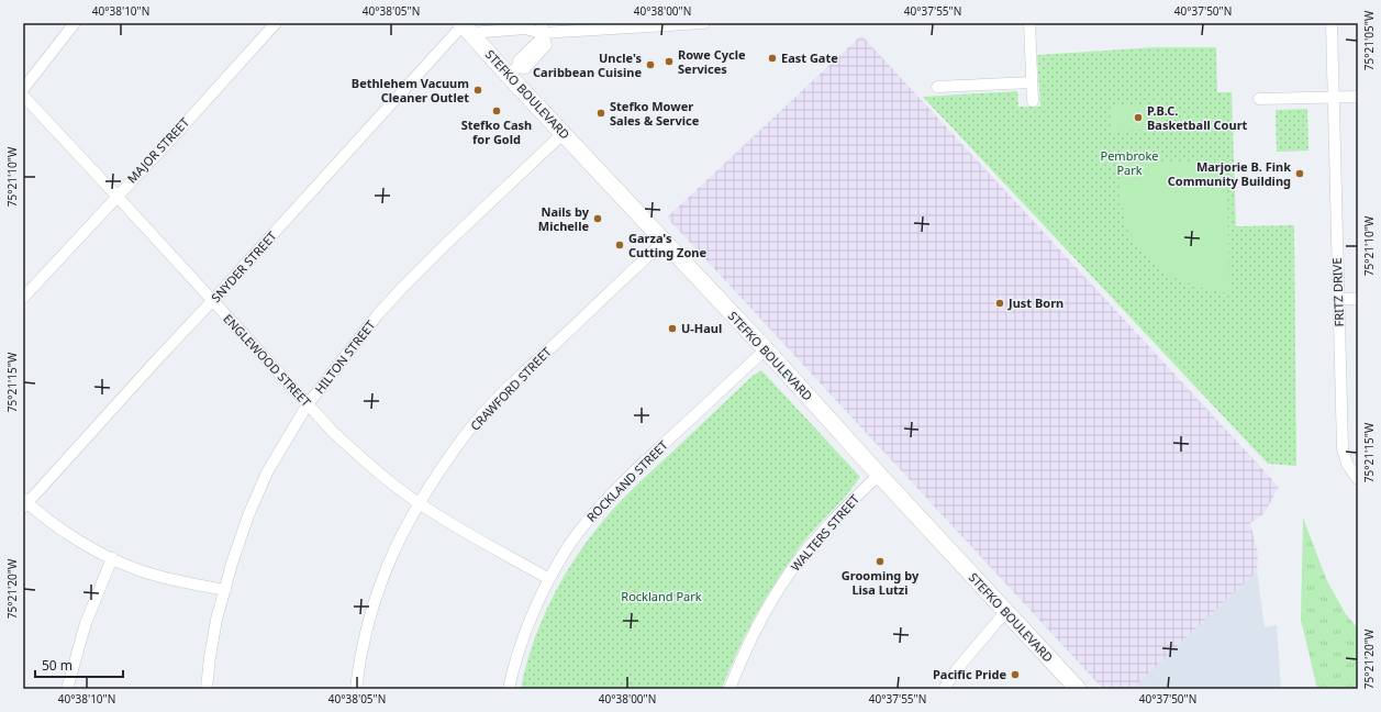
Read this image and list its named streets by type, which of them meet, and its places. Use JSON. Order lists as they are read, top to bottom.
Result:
{
  "streets": {
    "main road": ["STEFKO BOULEVARD"],
    "street": [
      "MAJOR STREET",
      "SNYDER STREET",
      "FRITZ DRIVE",
      "HILTON STREET",
      "ENGLEWOOD STREET",
      "CRAWFORD STREET",
      "ROCKLAND STREET",
      "WALTERS STREET"
    ]
  },
  "crossings": [
    ["STEFKO BOULEVARD", "SNYDER STREET"],
    ["STEFKO BOULEVARD", "HILTON STREET"],
    ["STEFKO BOULEVARD", "CRAWFORD STREET"],
    ["STEFKO BOULEVARD", "ROCKLAND STREET"],
    ["STEFKO BOULEVARD", "WALTERS STREET"],
    ["MAJOR STREET", "ENGLEWOOD STREET"],
    ["SNYDER STREET", "ENGLEWOOD STREET"],
    ["HILTON STREET", "ENGLEWOOD STREET"],
    ["ENGLEWOOD STREET", "CRAWFORD STREET"],
    ["ENGLEWOOD STREET", "ROCKLAND STREET"]
  ],
  "parks": ["Pembroke Park", "Rockland Park"],
  "places": [
    "East Gate",
    "Rowe Cycle Services",
    "Uncle's Caribbean Cuisine",
    "Bethlehem Vacuum Cleaner Outlet",
    "Stefko Cash for Gold",
    "Stefko Mower Sales & Service",
    "P.B.C. Basketball Court",
    "Marjorie B. Fink Community Building",
    "Nails by Michelle",
    "Garza's Cutting Zone",
    "Just Born",
    "U-Haul",
    "Grooming by Lisa Lutzi",
    "Pacific Pride"
  ],
  "scale_bar": "50 m",
  "coordinates": [
    "40°38'10\"N",
    "40°38'05\"N",
    "40°38'00\"N",
    "40°37'55\"N",
    "40°37'50\"N",
    "75°21'05\"W",
    "75°21'10\"W",
    "75°21'15\"W",
    "75°21'20\"W"
  ]
}
